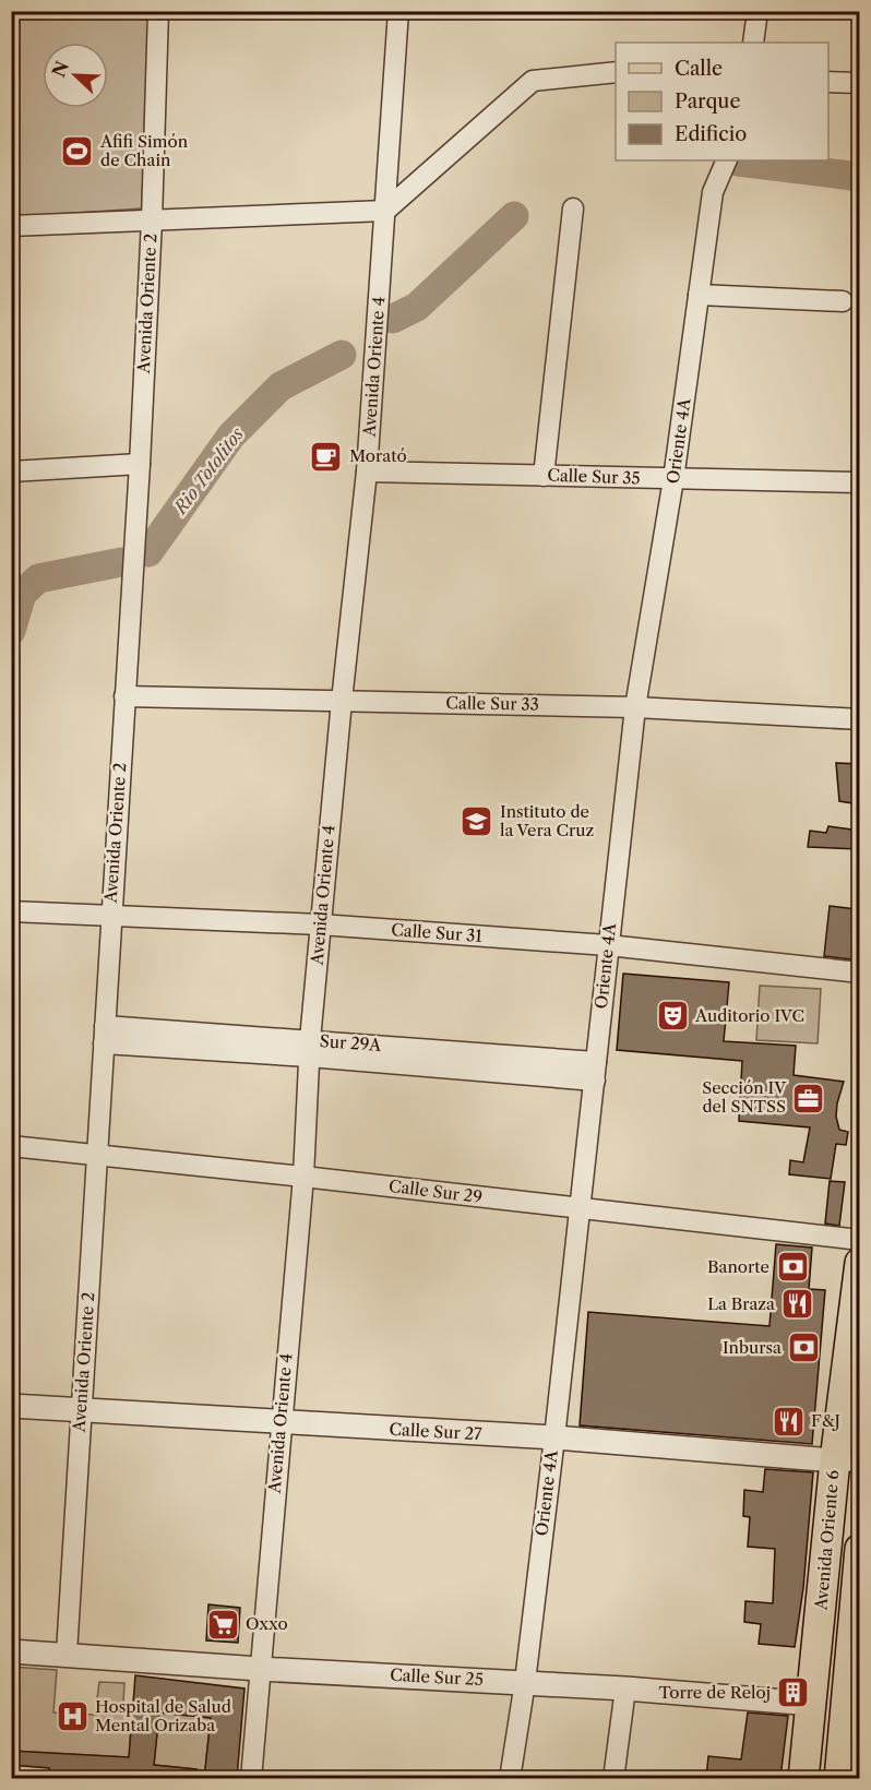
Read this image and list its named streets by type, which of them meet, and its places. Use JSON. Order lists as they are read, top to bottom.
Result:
{
  "streets": {
    "main road": ["Avenida Oriente 6"],
    "street": [
      "Avenida Oriente 2",
      "Avenida Oriente 4",
      "Oriente 4A",
      "Calle Sur 35",
      "Calle Sur 33",
      "Calle Sur 31",
      "Sur 29A",
      "Calle Sur 29",
      "Calle Sur 27",
      "Calle Sur 25"
    ]
  },
  "crossings": [
    ["Avenida Oriente 2", "Calle Sur 33"],
    ["Avenida Oriente 2", "Calle Sur 31"],
    ["Avenida Oriente 2", "Sur 29A"],
    ["Avenida Oriente 2", "Calle Sur 29"],
    ["Avenida Oriente 2", "Calle Sur 27"],
    ["Avenida Oriente 2", "Calle Sur 25"],
    ["Avenida Oriente 4", "Calle Sur 35"],
    ["Avenida Oriente 4", "Calle Sur 33"],
    ["Avenida Oriente 4", "Calle Sur 31"],
    ["Avenida Oriente 4", "Sur 29A"],
    ["Avenida Oriente 4", "Calle Sur 29"],
    ["Avenida Oriente 4", "Calle Sur 27"],
    ["Avenida Oriente 4", "Calle Sur 25"],
    ["Oriente 4A", "Calle Sur 35"],
    ["Oriente 4A", "Calle Sur 33"],
    ["Oriente 4A", "Calle Sur 31"],
    ["Oriente 4A", "Sur 29A"],
    ["Oriente 4A", "Calle Sur 29"],
    ["Oriente 4A", "Calle Sur 27"],
    ["Oriente 4A", "Calle Sur 25"],
    ["Calle Sur 27", "Avenida Oriente 6"],
    ["Avenida Oriente 6", "Calle Sur 25"]
  ],
  "water": ["Rio Totolitos"],
  "places": {
    "sports": ["Afifi Simón de Chain"],
    "cafe": ["Morató"],
    "school or university": ["Instituto de la Vera Cruz"],
    "theatre": ["Auditorio IVC"],
    "office": ["Sección IV del SNTSS"],
    "bank": ["Banorte", "Inbursa"],
    "restaurant": ["La Braza", "F&J"],
    "supermarket": ["Oxxo"],
    "building": ["Torre de Reloj"],
    "hospital": ["Hospital de Salud Mental Orizaba"]
  },
  "legend": ["Calle", "Parque", "Edificio"],
  "north": "top left"
}
